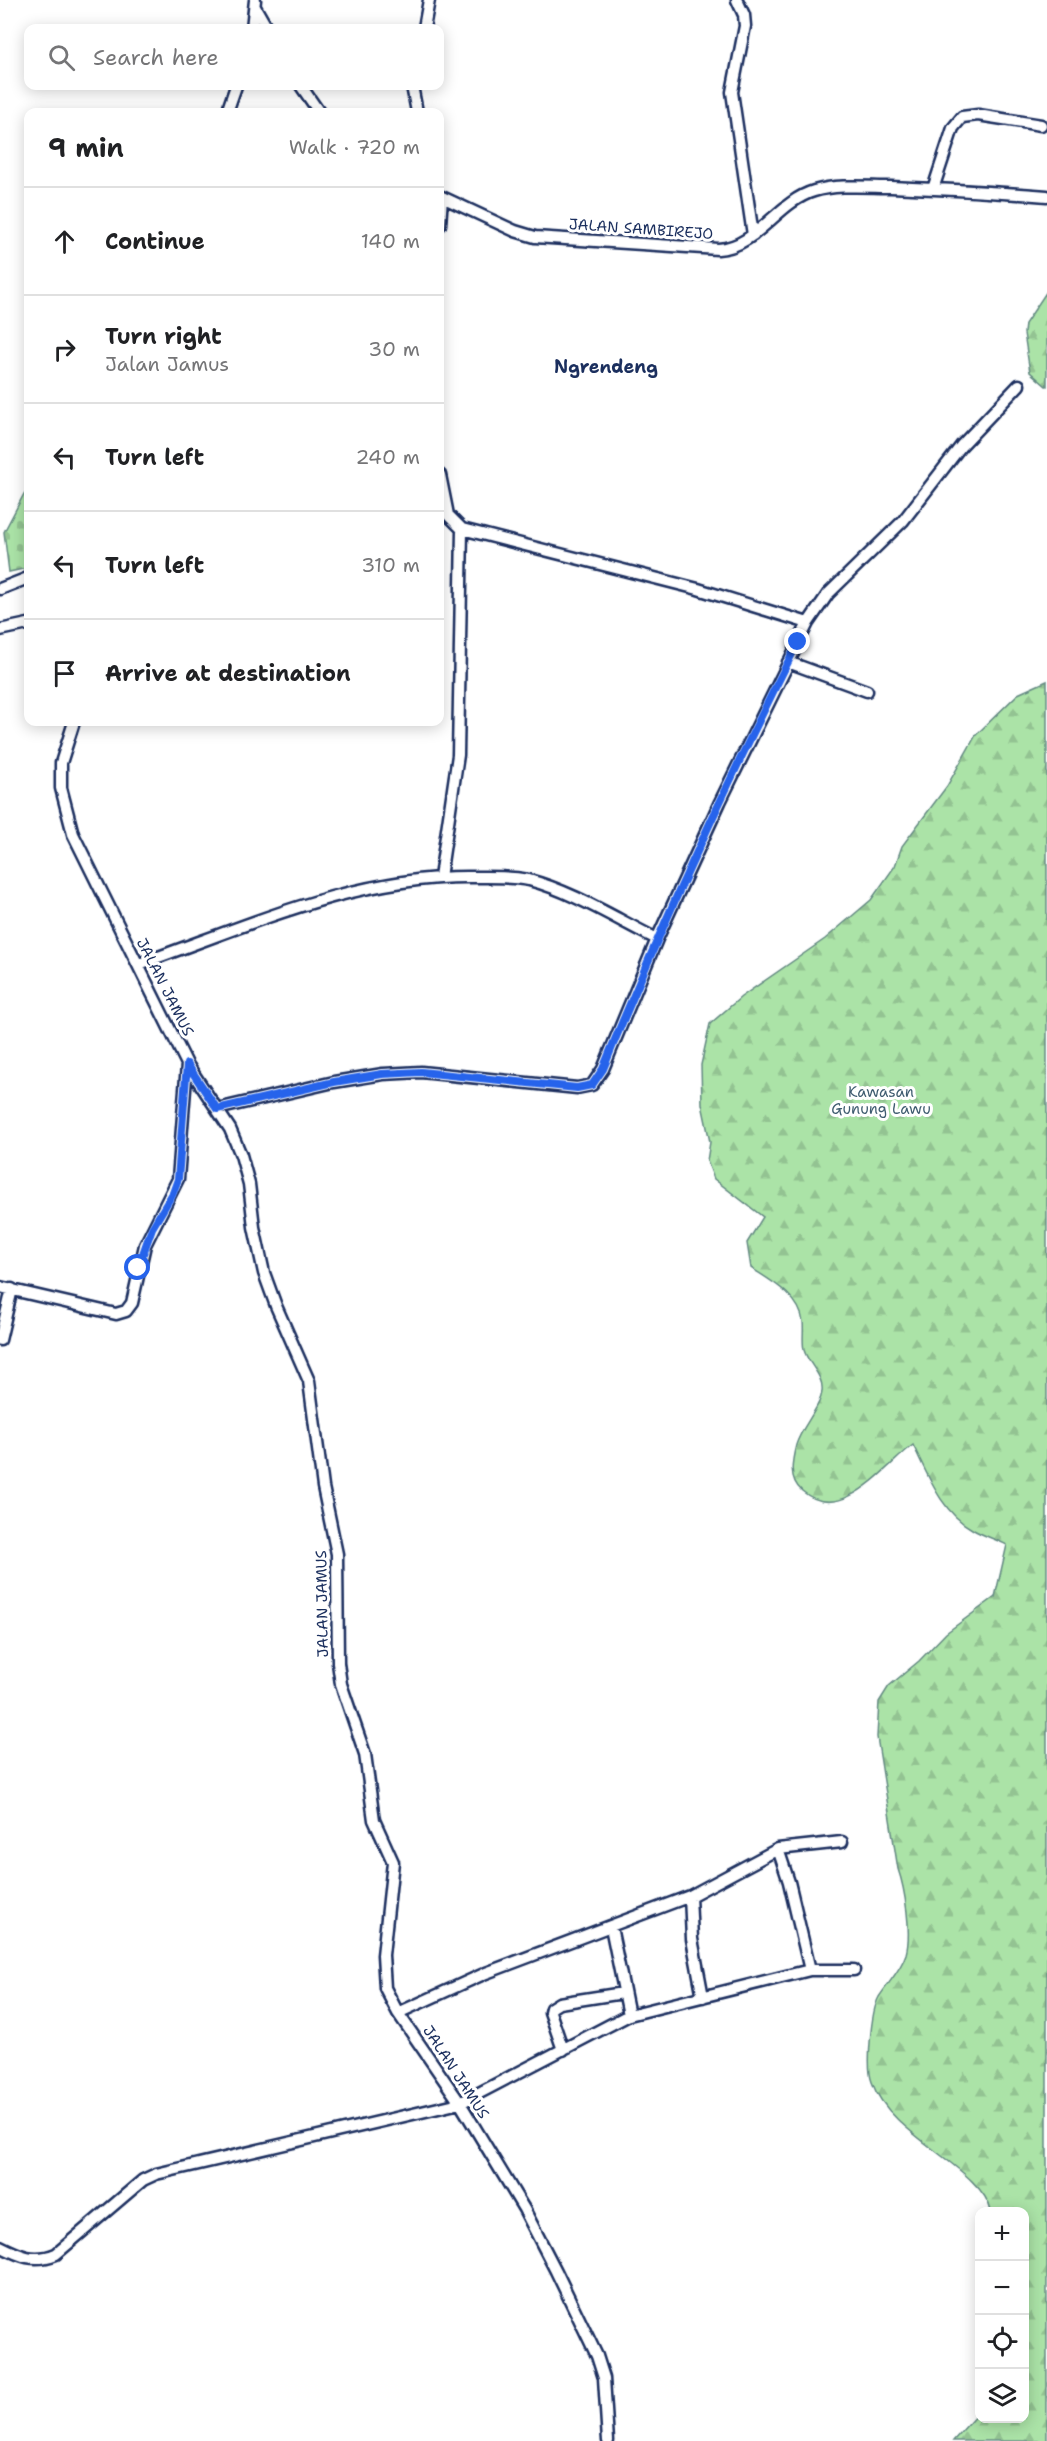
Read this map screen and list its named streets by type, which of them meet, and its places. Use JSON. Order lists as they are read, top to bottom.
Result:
{
  "streets": {
    "street": ["JALAN SAMBIREJO", "JALAN JAMUS"]
  },
  "districts": ["Ngrendeng"],
  "parks": ["Kawasan Gunung Lawu"],
  "page": {
    "search": "Search here",
    "heading": ["9 min", "Walk · 720 m"],
    "list": [
      ["Continue", "140 m"],
      ["Turn right", "Jalan Jamus", "30 m"],
      ["Turn left", "240 m"],
      ["Turn left", "310 m"],
      "Arrive at destination"
    ],
    "map_buttons": ["+", "−"]
  }
}
